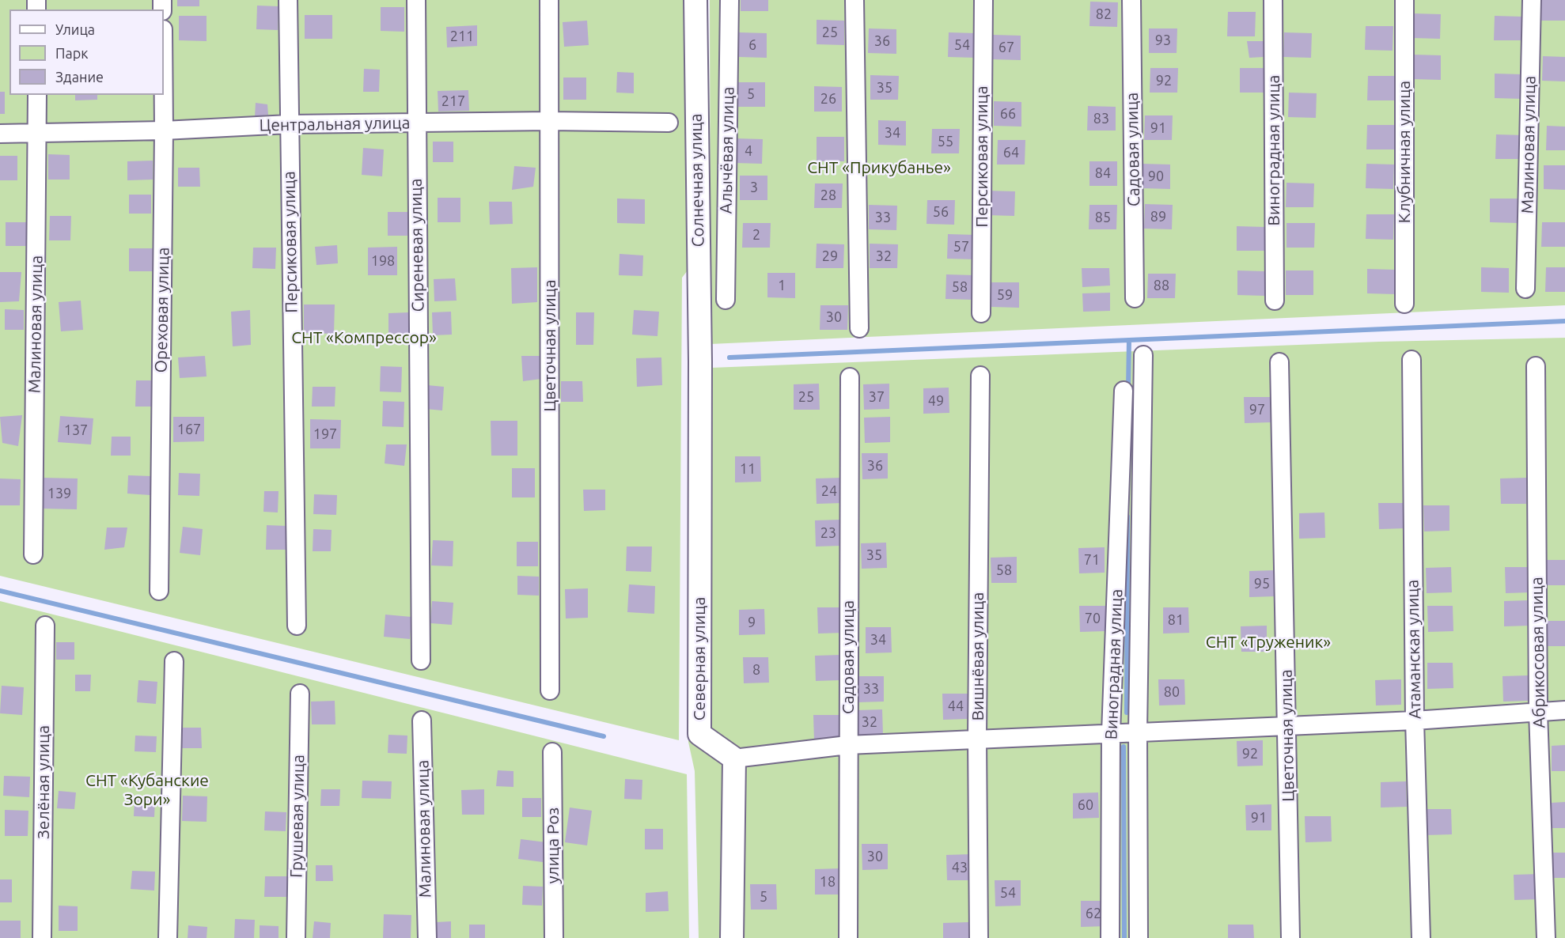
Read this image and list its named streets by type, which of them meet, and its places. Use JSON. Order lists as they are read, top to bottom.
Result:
{
  "streets": {
    "street": [
      "Центральная улица",
      "Малиновая улица",
      "Садовая улица",
      "Алычёвая улица",
      "Виноградная улица",
      "Клубничная улица",
      "Персиковая улица",
      "Солнечная улица",
      "Сиреневая улица",
      "Ореховая улица",
      "Цветочная улица",
      "Атаманская улица",
      "Абрикосовая улица",
      "Вишнёвая улица",
      "Северная улица",
      "Зелёная улица",
      "Грушевая улица",
      "улица Роз"
    ]
  },
  "crossings": [
    ["Центральная улица", "Малиновая улица"],
    ["Центральная улица", "Персиковая улица"],
    ["Центральная улица", "Сиреневая улица"],
    ["Центральная улица", "Ореховая улица"],
    ["Центральная улица", "Цветочная улица"],
    ["Солнечная улица", "Северная улица"]
  ],
  "parks": [
    "СНТ «Прикубанье»",
    "СНТ «Компрессор»",
    "СНТ «Труженик»",
    "СНТ «Кубанские Зори»"
  ],
  "house_numbers": [
    "82",
    "25",
    "211",
    "93",
    "36",
    "6",
    "54",
    "67",
    "92",
    "35",
    "5",
    "26",
    "217",
    "66",
    "83",
    "91",
    "34",
    "55",
    "4",
    "64",
    "84",
    "90",
    "3",
    "28",
    "56",
    "89",
    "33",
    "85",
    "2",
    "57",
    "29",
    "32",
    "198",
    "1",
    "88",
    "58",
    "59",
    "30",
    "25",
    "37",
    "49",
    "97",
    "167",
    "137",
    "197",
    "36",
    "11",
    "24",
    "139",
    "23",
    "35",
    "71",
    "58",
    "95",
    "70",
    "81",
    "9",
    "34",
    "8",
    "33",
    "80",
    "44",
    "32",
    "92",
    "60",
    "91",
    "30",
    "43",
    "18",
    "54",
    "5",
    "62"
  ],
  "legend": ["Улица", "Парк", "Здание"]
}
